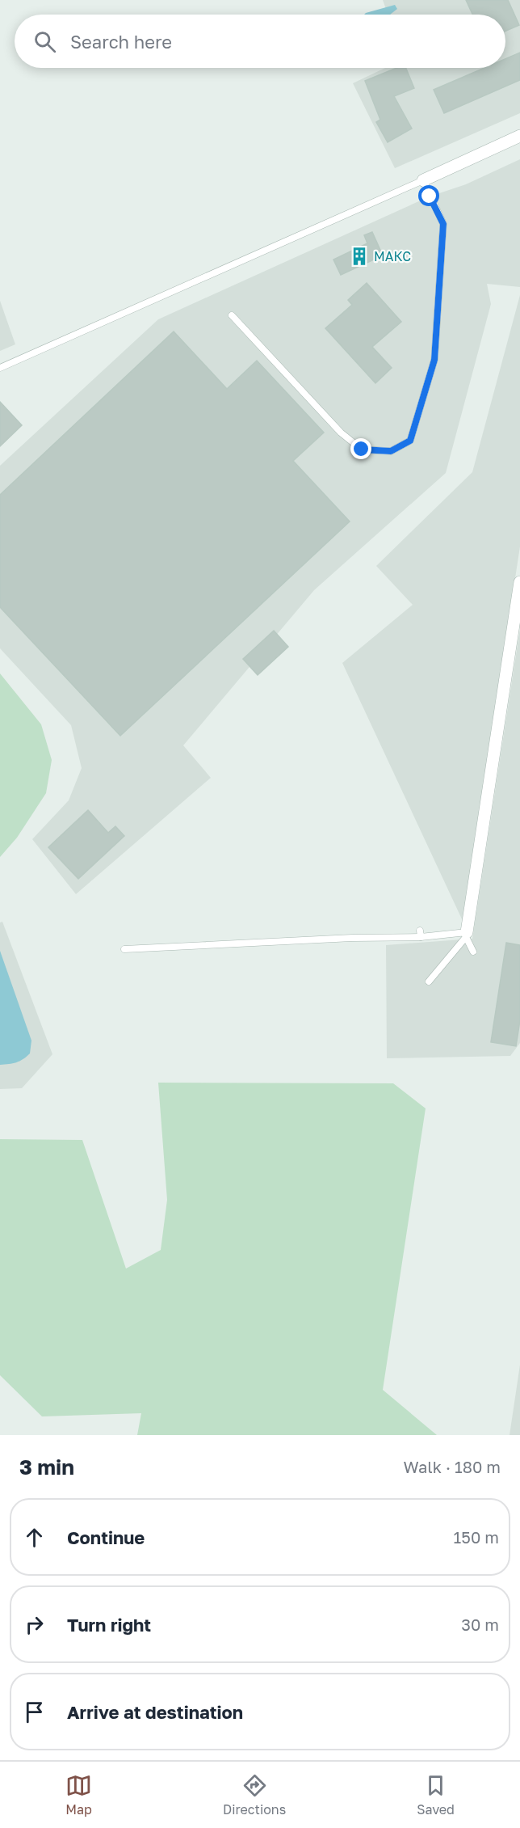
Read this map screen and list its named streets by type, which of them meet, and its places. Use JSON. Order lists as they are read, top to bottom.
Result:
{
  "places": {
    "building": ["МАКС"]
  },
  "page": {
    "search": "Search here",
    "heading": ["3 min", "Walk · 180 m"],
    "list": [
      ["Continue", "150 m"],
      ["Turn right", "30 m"],
      "Arrive at destination"
    ],
    "nav": ["Map", "Directions", "Saved"]
  }
}
